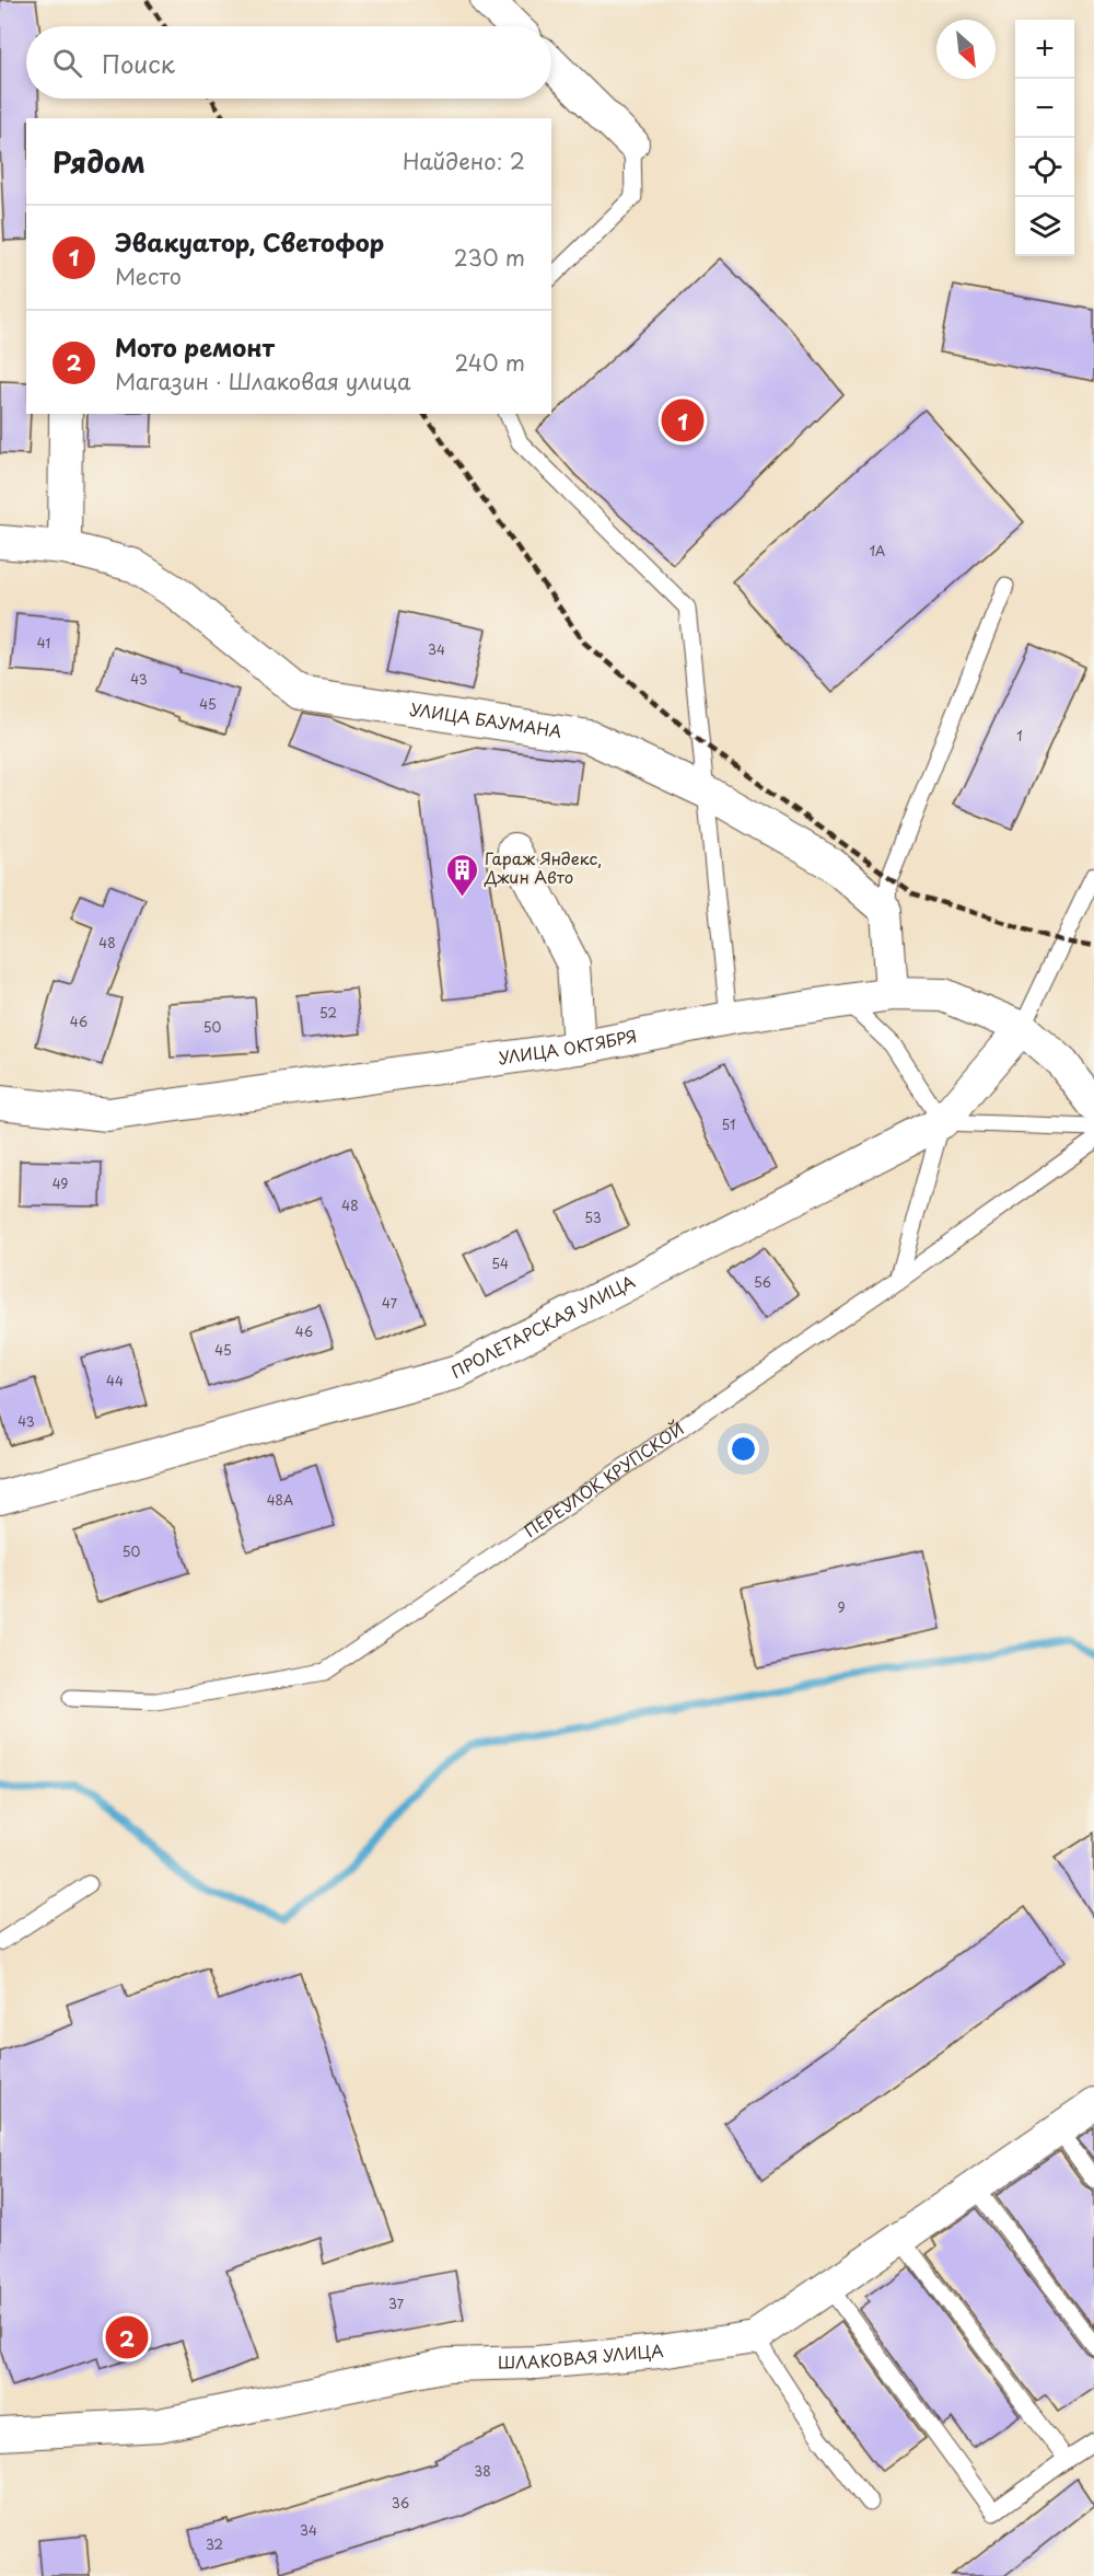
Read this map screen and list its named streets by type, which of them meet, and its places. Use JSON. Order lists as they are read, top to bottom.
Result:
{
  "streets": {
    "street": [
      "УЛИЦА БАУМАНА",
      "УЛИЦА ОКТЯБРЯ",
      "ПРОЛЕТАРСКАЯ УЛИЦА",
      "ШЛАКОВАЯ УЛИЦА"
    ],
    "lane": ["ПЕРЕУЛОК КРУПСКОЙ"]
  },
  "crossings": [
    ["УЛИЦА ОКТЯБРЯ", "ПРОЛЕТАРСКАЯ УЛИЦА"]
  ],
  "places": {
    "building": ["Гараж Яндекс, Джин Авто"]
  },
  "house_numbers": [
    "1А",
    "41",
    "34",
    "43",
    "45",
    "1",
    "48",
    "52",
    "46",
    "50",
    "51",
    "49",
    "48",
    "53",
    "54",
    "56",
    "47",
    "46",
    "45",
    "44",
    "43",
    "48А",
    "50",
    "9",
    "37",
    "38",
    "36",
    "34",
    "32"
  ],
  "north": "bottom right",
  "page": {
    "map_buttons": ["+", "−"],
    "search": "Поиск",
    "heading": ["Рядом", "Найдено: 2"],
    "list": [
      {
        "mark": "1",
        "name": "Эвакуатор, Светофор",
        "note": "Место",
        "value": "230 m"
      },
      {
        "mark": "2",
        "name": "Мото ремонт",
        "note": "Магазин · Шлаковая улица",
        "value": "240 m"
      }
    ],
    "pins": ["1", "2"]
  }
}
